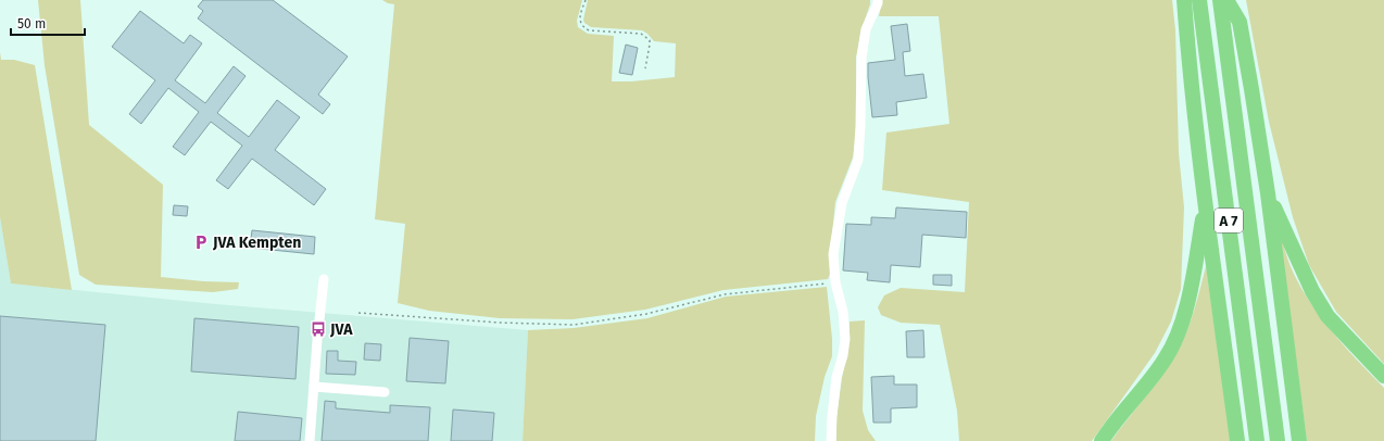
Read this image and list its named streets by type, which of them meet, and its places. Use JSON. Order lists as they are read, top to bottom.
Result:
{
  "streets": {
    "highway": ["A 7"]
  },
  "places": {
    "parking": ["JVA Kempten"],
    "bus stop": ["JVA"]
  },
  "scale_bar": "50 m"
}
